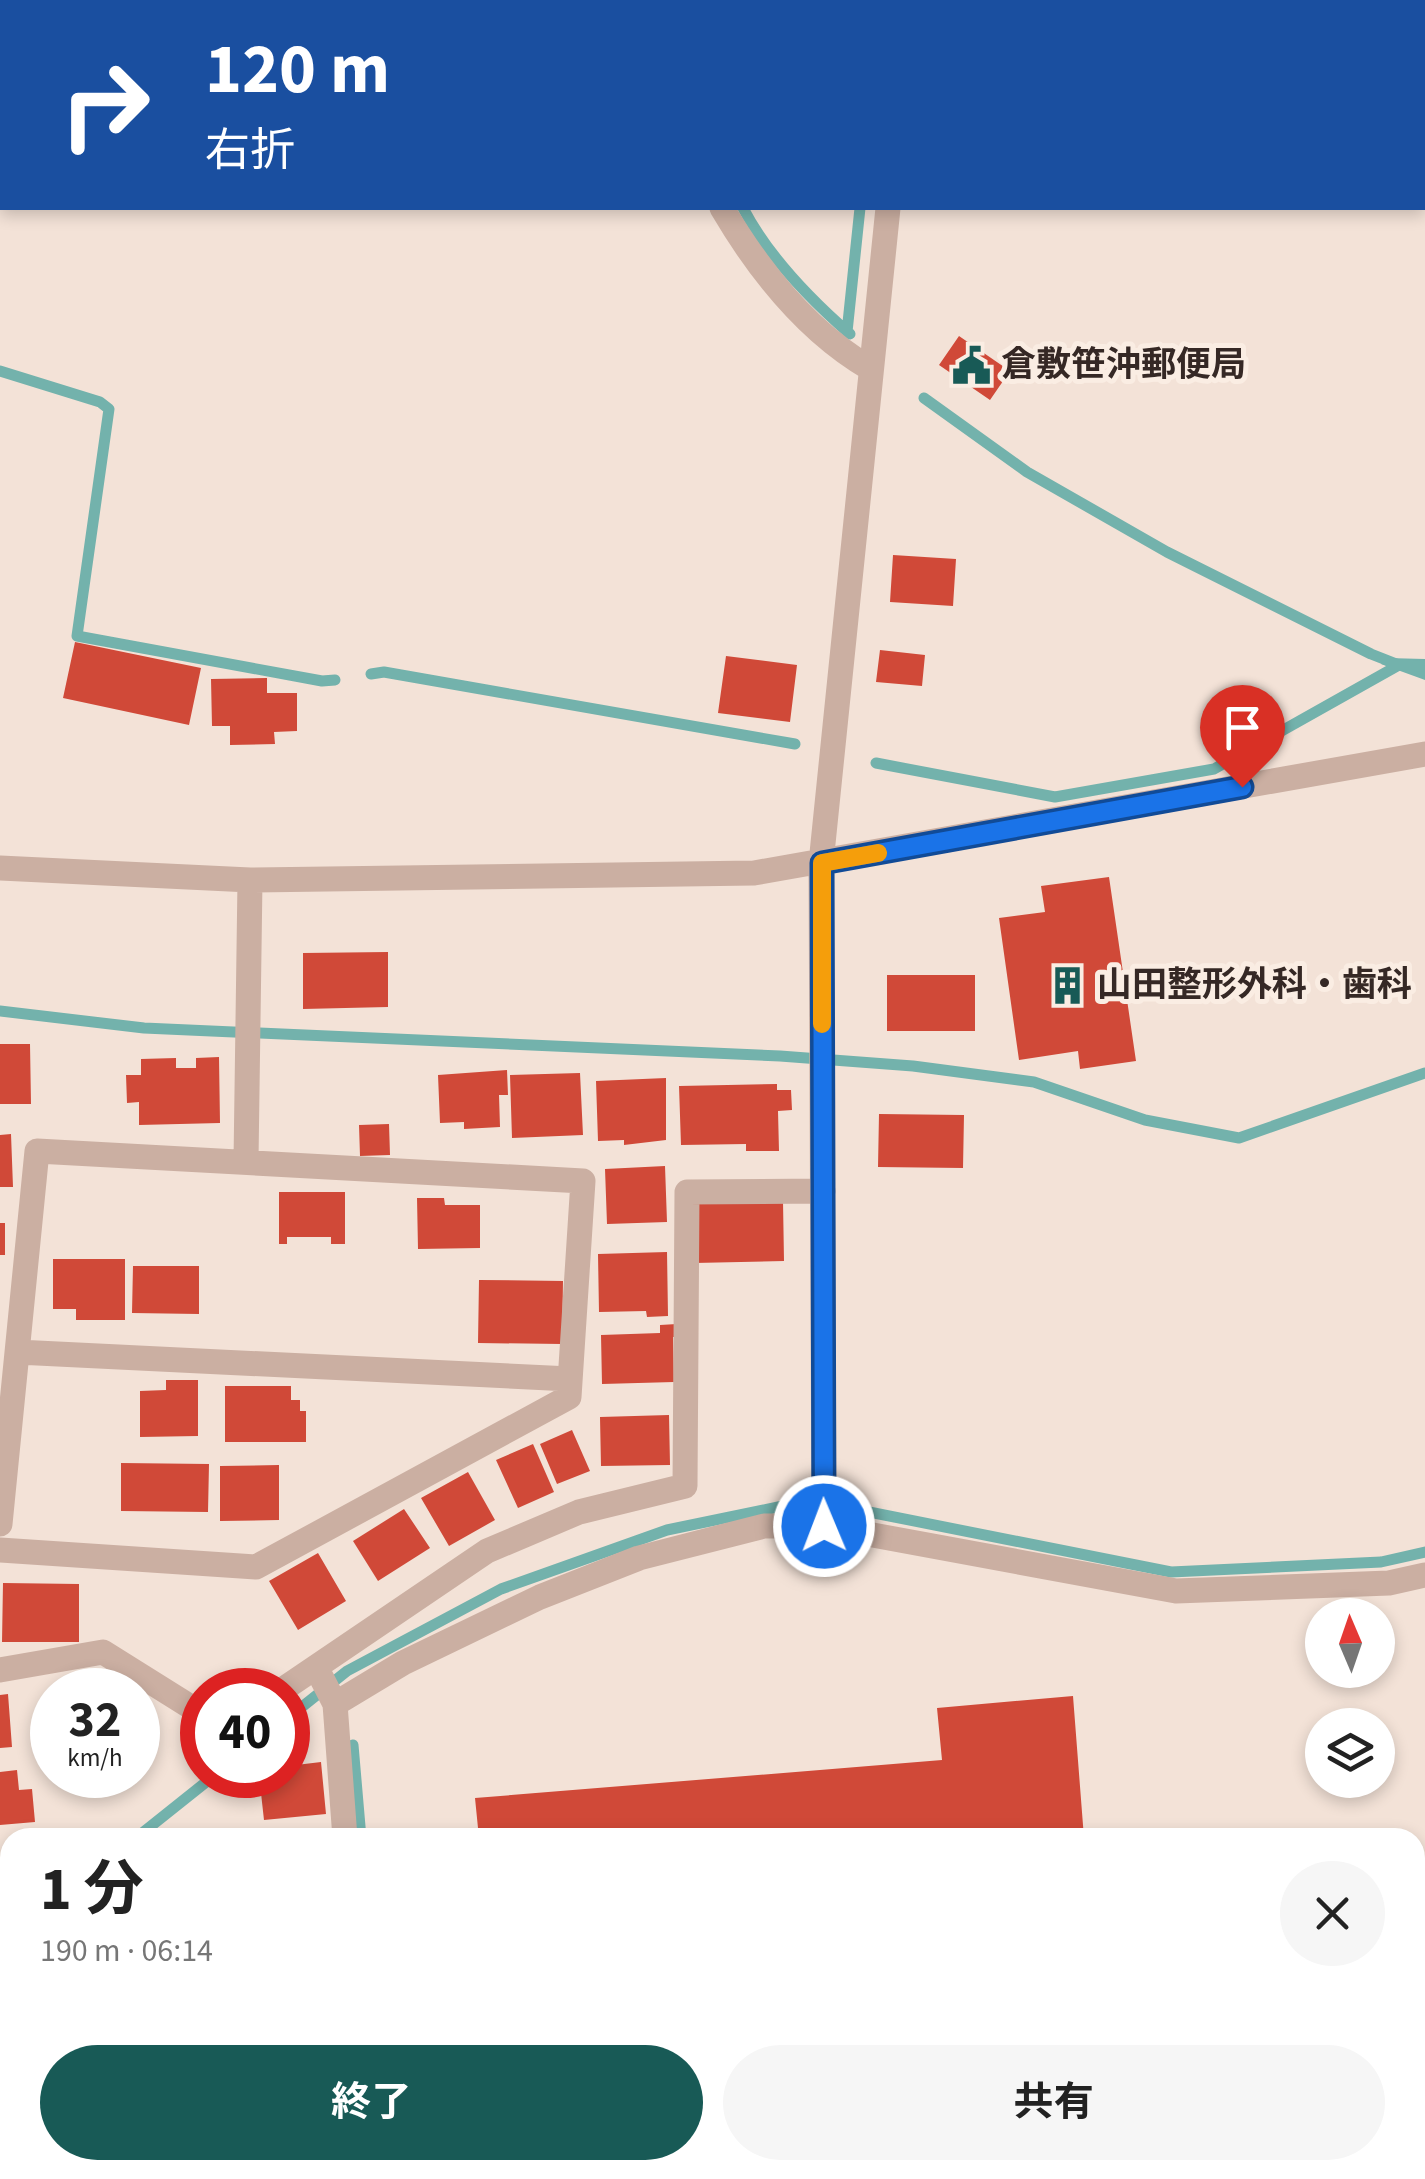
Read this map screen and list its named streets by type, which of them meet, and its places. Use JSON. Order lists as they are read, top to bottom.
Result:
{
  "places": {
    "public building": ["倉敷笹沖郵便局"],
    "building": ["山田整形外科・歯科"]
  },
  "north": "top",
  "page": {
    "turn": ["120 m", "右折"],
    "speed": "32 km/h",
    "limit": "40",
    "heading": ["1 分", "190 m · 06:14"],
    "buttons": ["終了", "共有"]
  }
}
